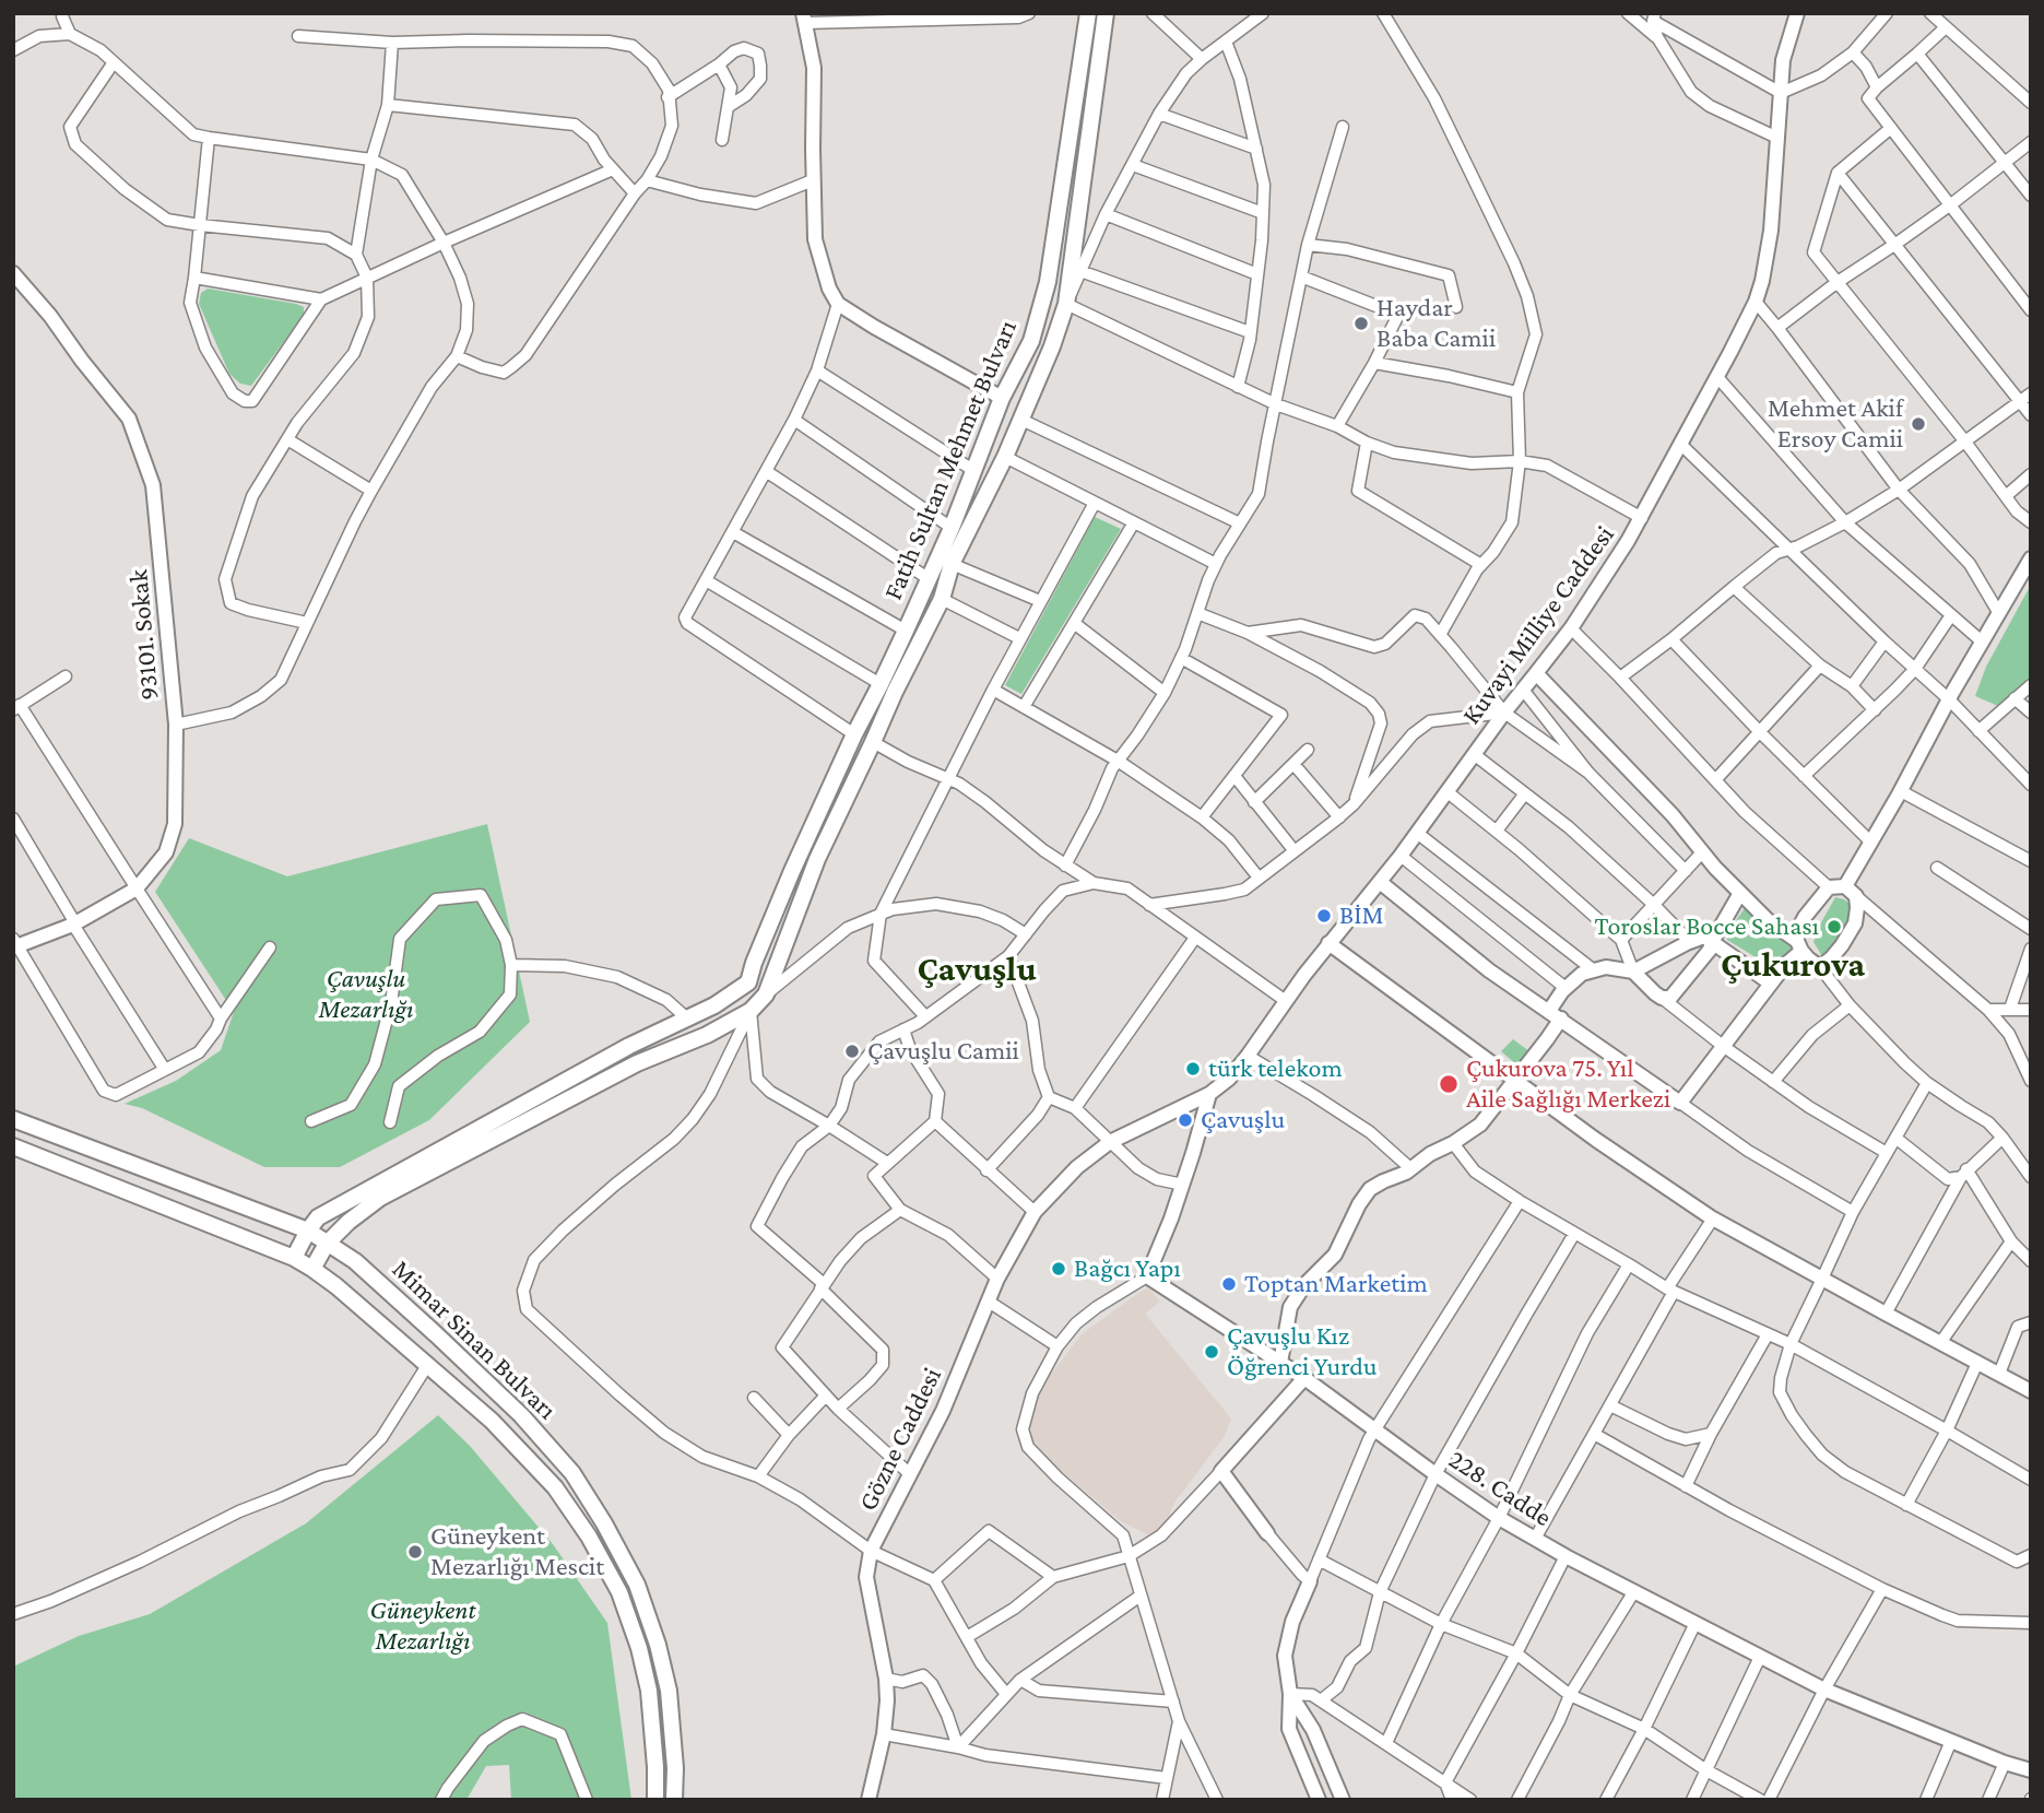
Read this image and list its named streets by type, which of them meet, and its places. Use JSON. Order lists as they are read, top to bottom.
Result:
{
  "streets": {
    "main road": ["Fatih Sultan Mehmet Bulvarı", "Mimar Sinan Bulvarı"],
    "street": [
      "Kuvayi Milliye Caddesi",
      "93101. Sokak",
      "Gözne Caddesi",
      "228. Cadde"
    ]
  },
  "crossings": [
    ["Fatih Sultan Mehmet Bulvarı", "Mimar Sinan Bulvarı"],
    ["Kuvayi Milliye Caddesi", "Gözne Caddesi"]
  ],
  "districts": ["Çukurova", "Çavuşlu"],
  "parks": ["Çavuşlu Mezarlığı", "Güneykent Mezarlığı"],
  "places": [
    "Haydar Baba Camii",
    "Mehmet Akif Ersoy Camii",
    "BİM",
    "Toroslar Bocce Sahası",
    "Çavuşlu Camii",
    "türk telekom",
    "Çukurova 75. Yıl Aile Sağlığı Merkezi",
    "Çavuşlu",
    "Bağcı Yapı",
    "Toptan Marketim",
    "Çavuşlu Kız Öğrenci Yurdu",
    "Güneykent Mezarlığı Mescit"
  ]
}
